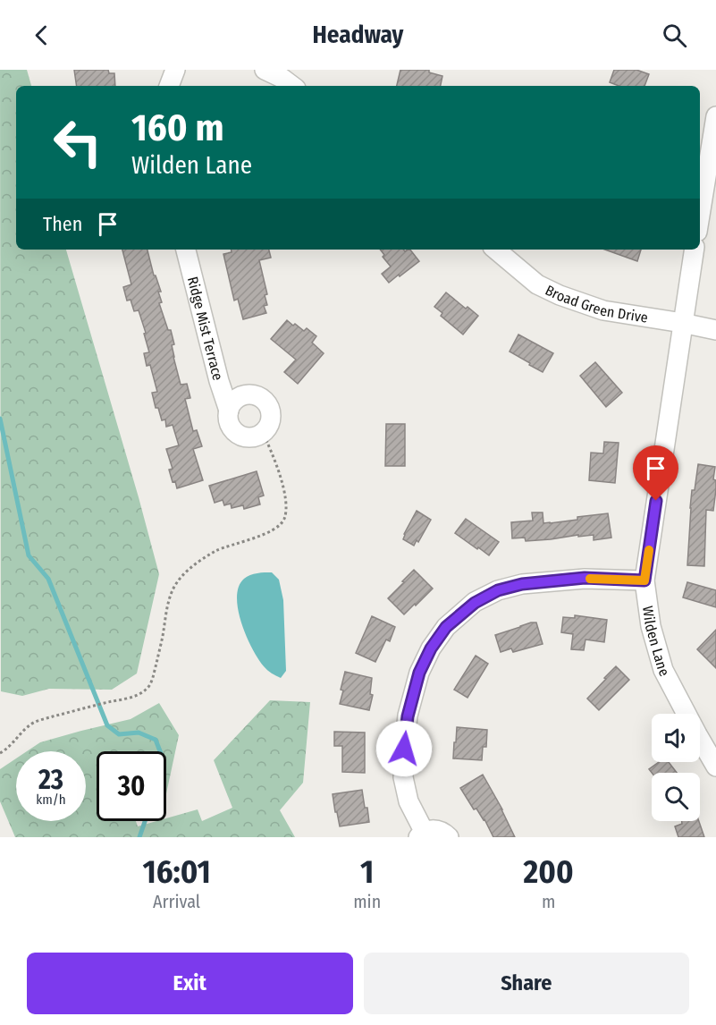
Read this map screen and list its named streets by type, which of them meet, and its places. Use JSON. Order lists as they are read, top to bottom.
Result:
{
  "streets": {
    "street": ["Broad Green Drive", "Ridge Mist Terrace", "Wilden Lane"]
  },
  "crossings": [
    ["Broad Green Drive", "Wilden Lane"]
  ],
  "page": {
    "header": "Headway",
    "turn": ["160 m", "Wilden Lane"],
    "then": "Then",
    "speed": "23 km/h",
    "limit": "30",
    "eta": [
      "16:01",
      "Arrival",
      "1",
      "min",
      "200",
      "m"
    ],
    "buttons": ["Exit", "Share"]
  }
}
